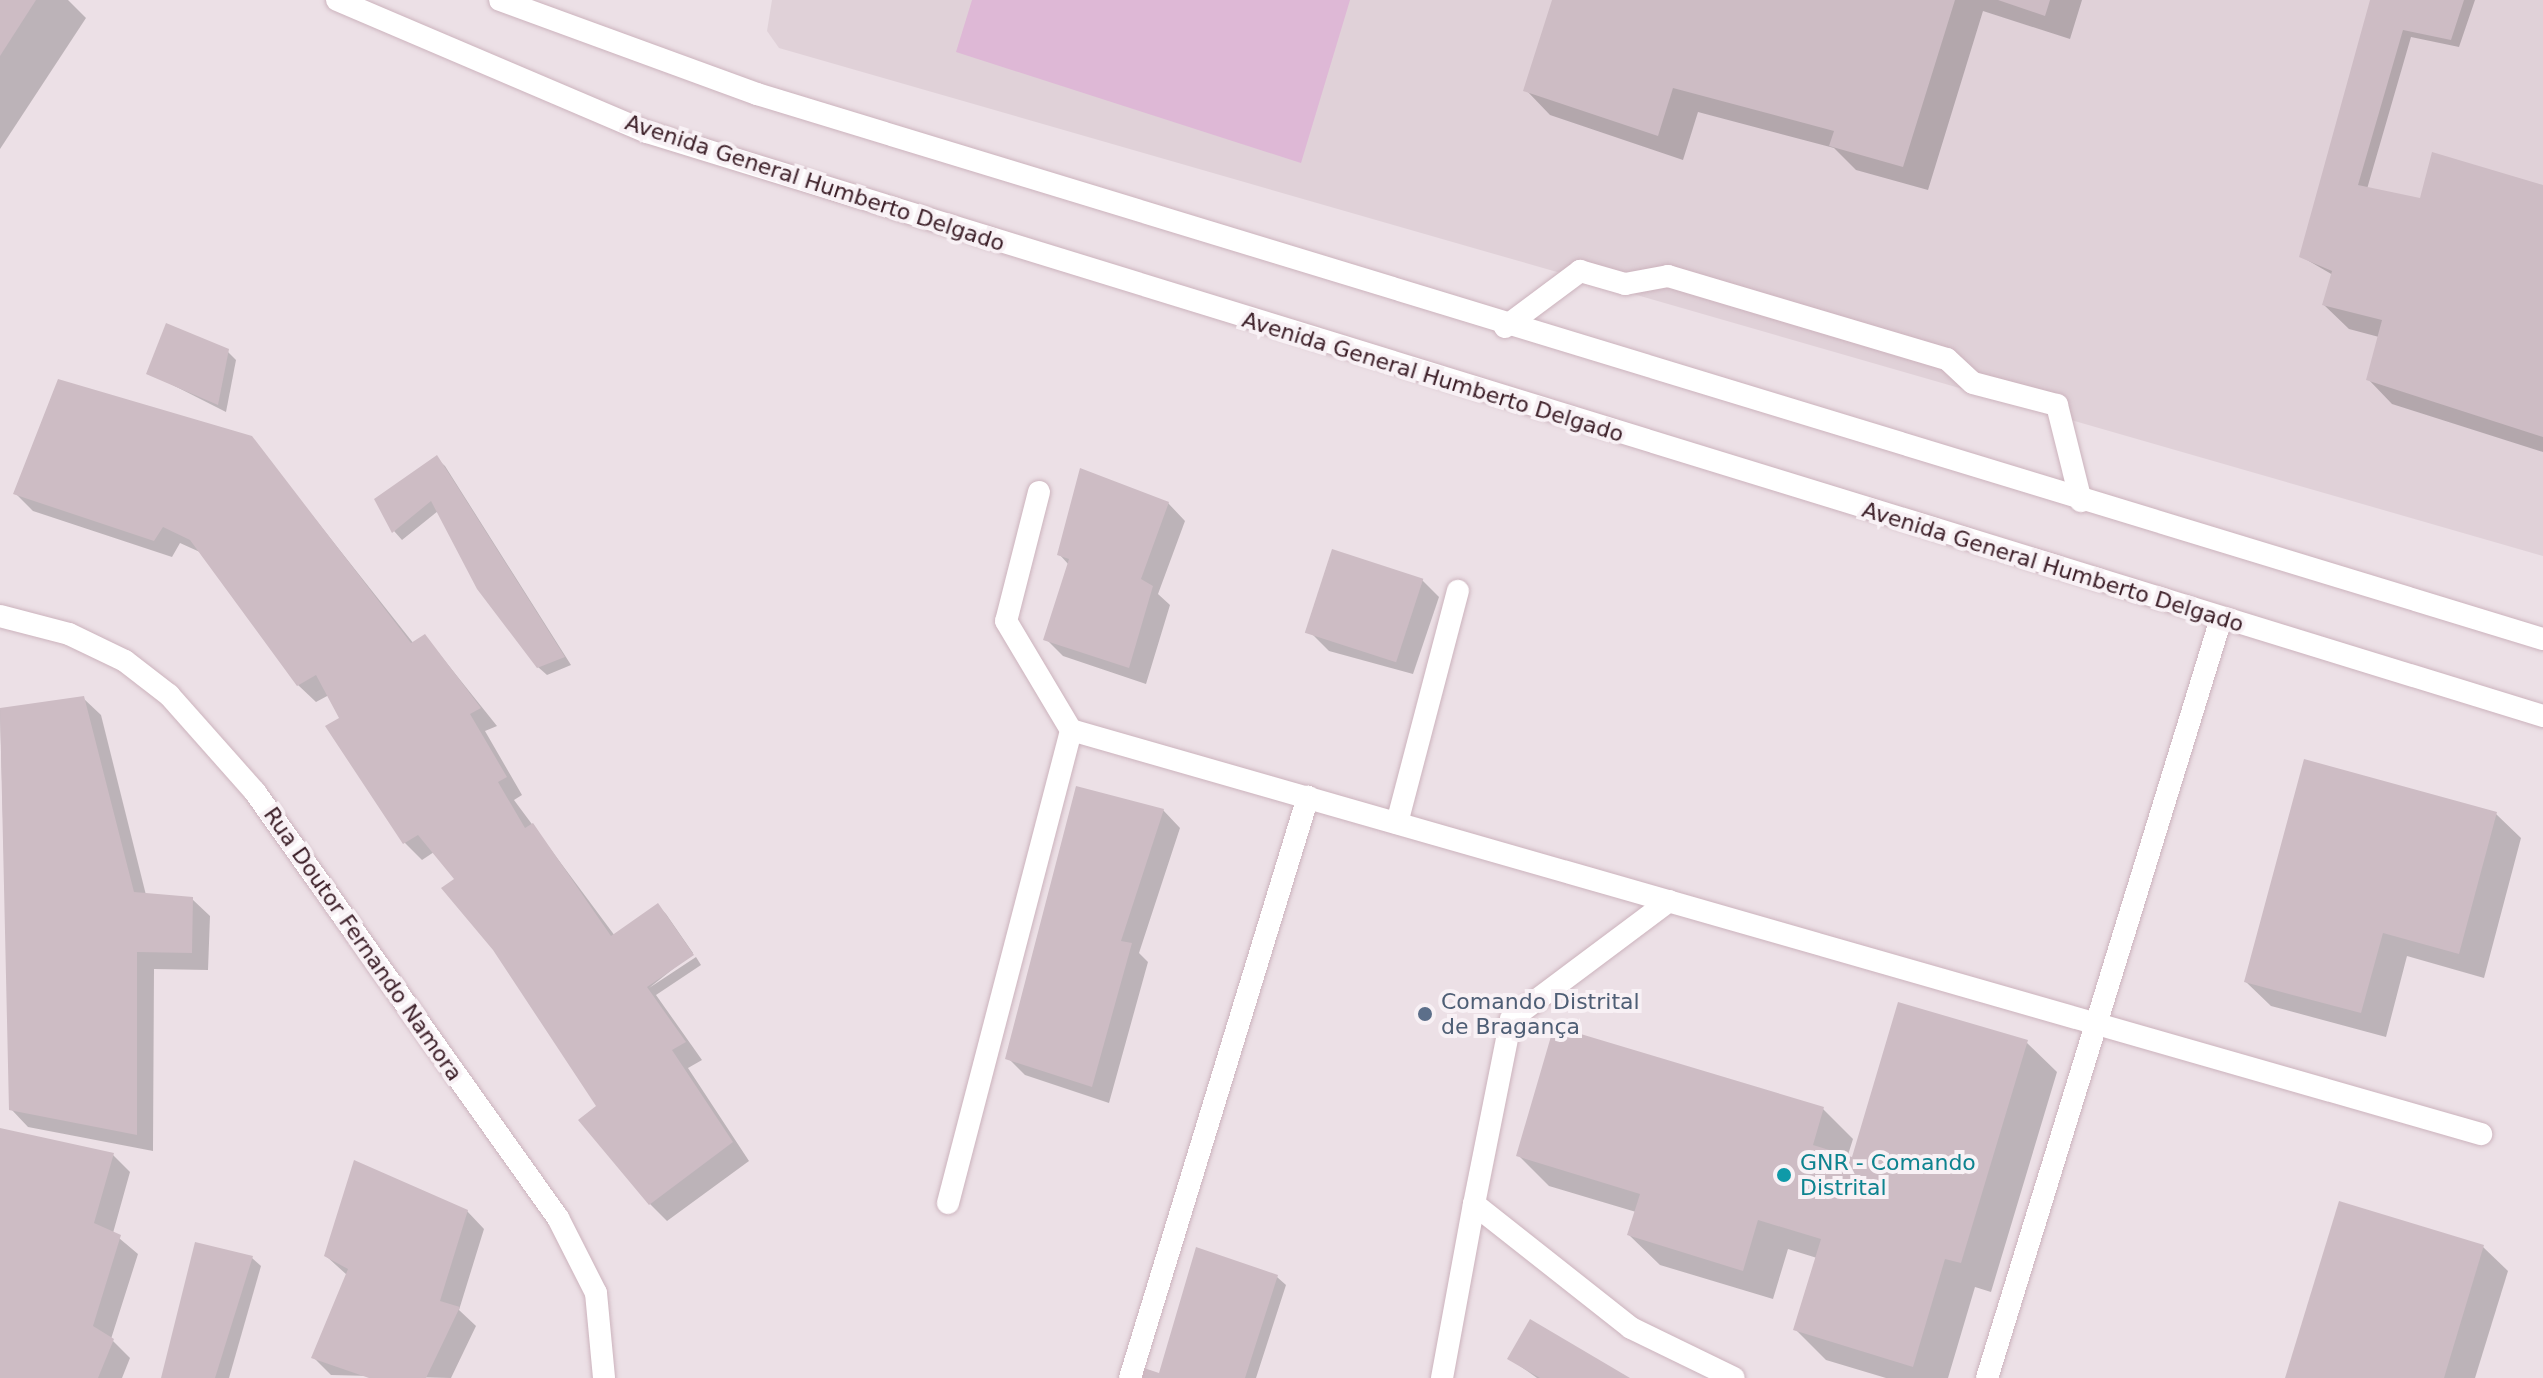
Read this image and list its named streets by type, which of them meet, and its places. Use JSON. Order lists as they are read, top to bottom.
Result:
{
  "streets": {
    "main road": ["Avenida General Humberto Delgado", "Rua Doutor Fernando Namora"]
  },
  "places": ["Comando Distrital de Bragança", "GNR - Comando Distrital"]
}
